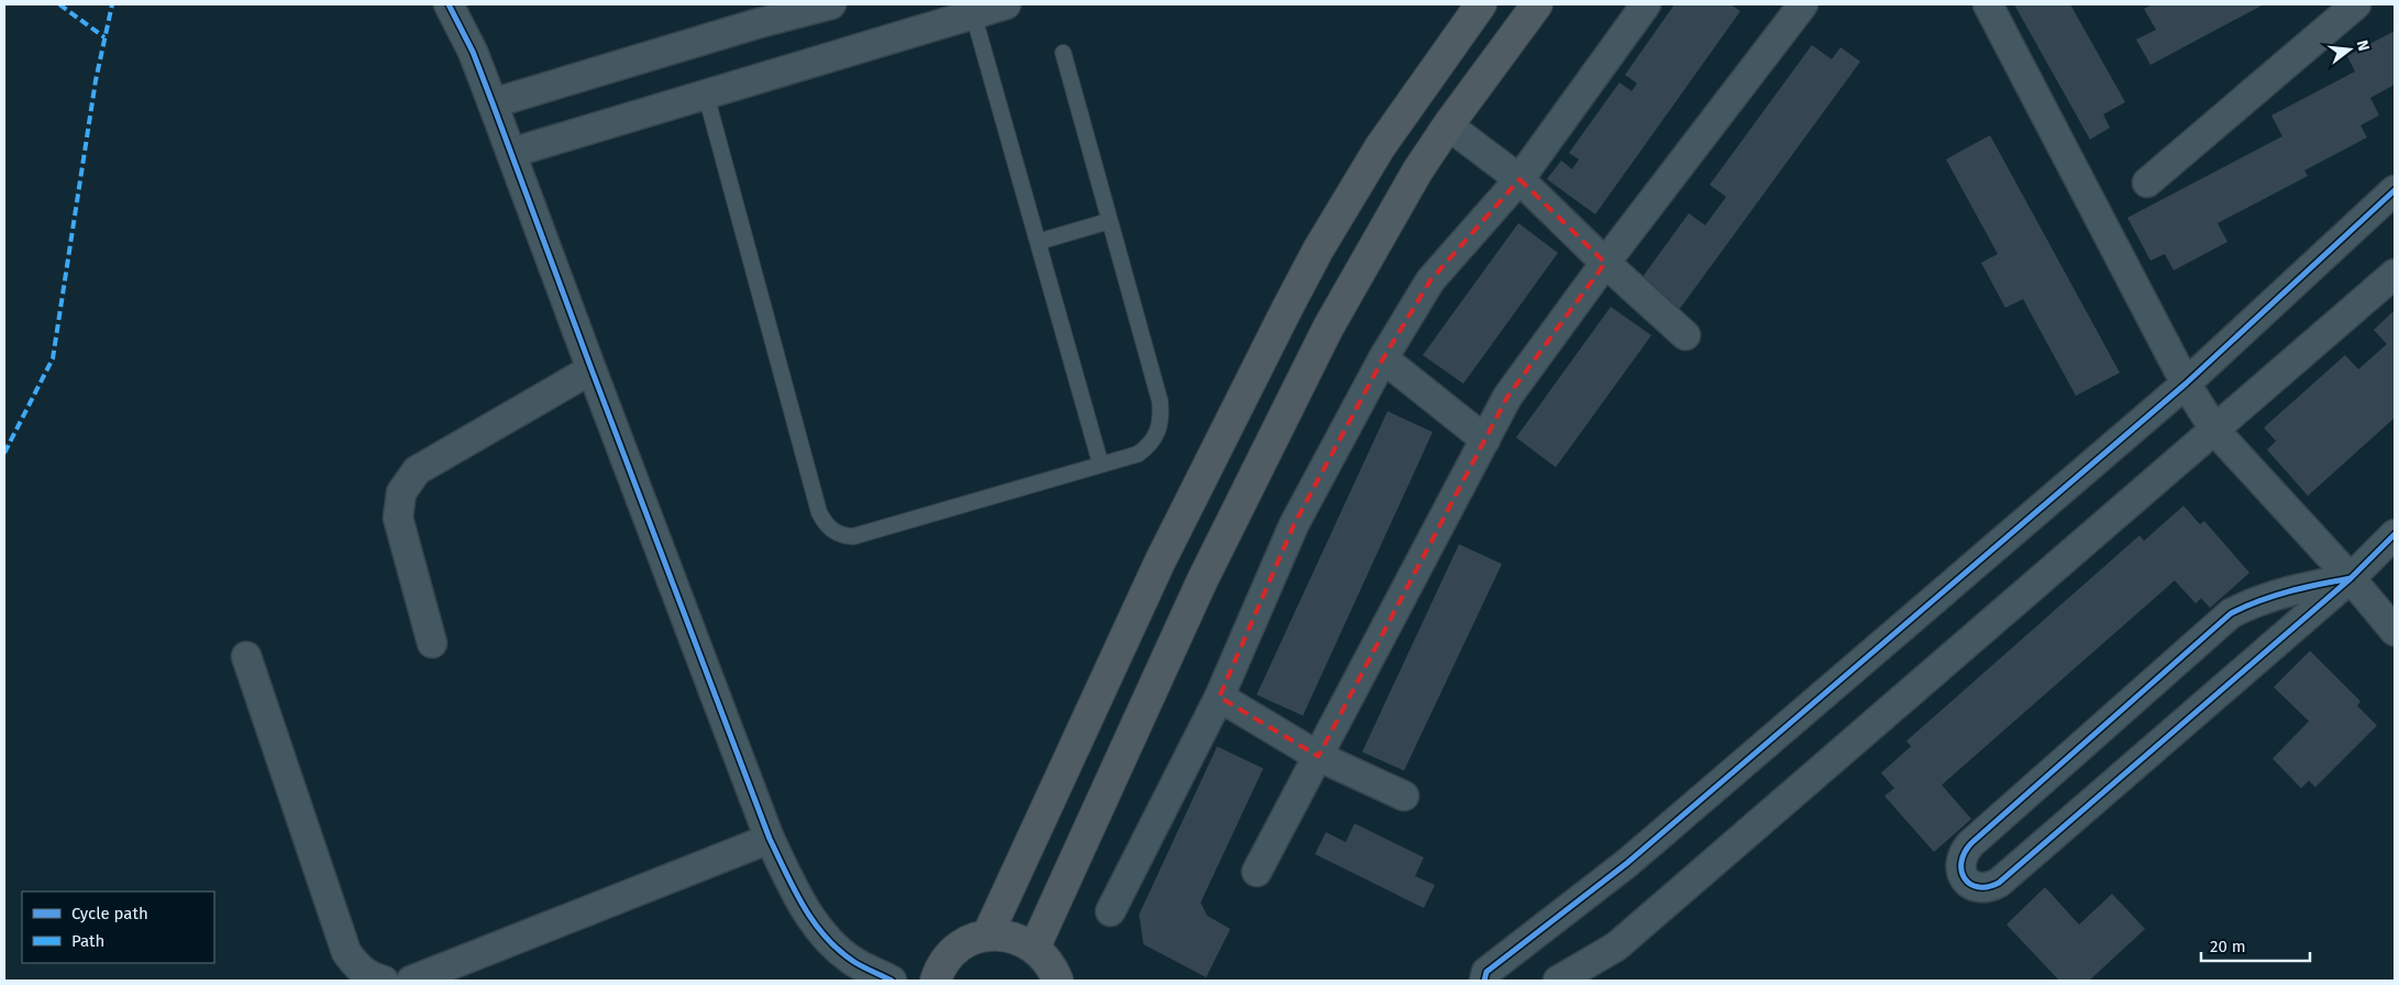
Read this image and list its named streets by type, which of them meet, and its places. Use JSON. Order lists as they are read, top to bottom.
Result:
{
  "legend": ["Cycle path", "Path"],
  "scale_bar": "20 m",
  "north": "right"
}
